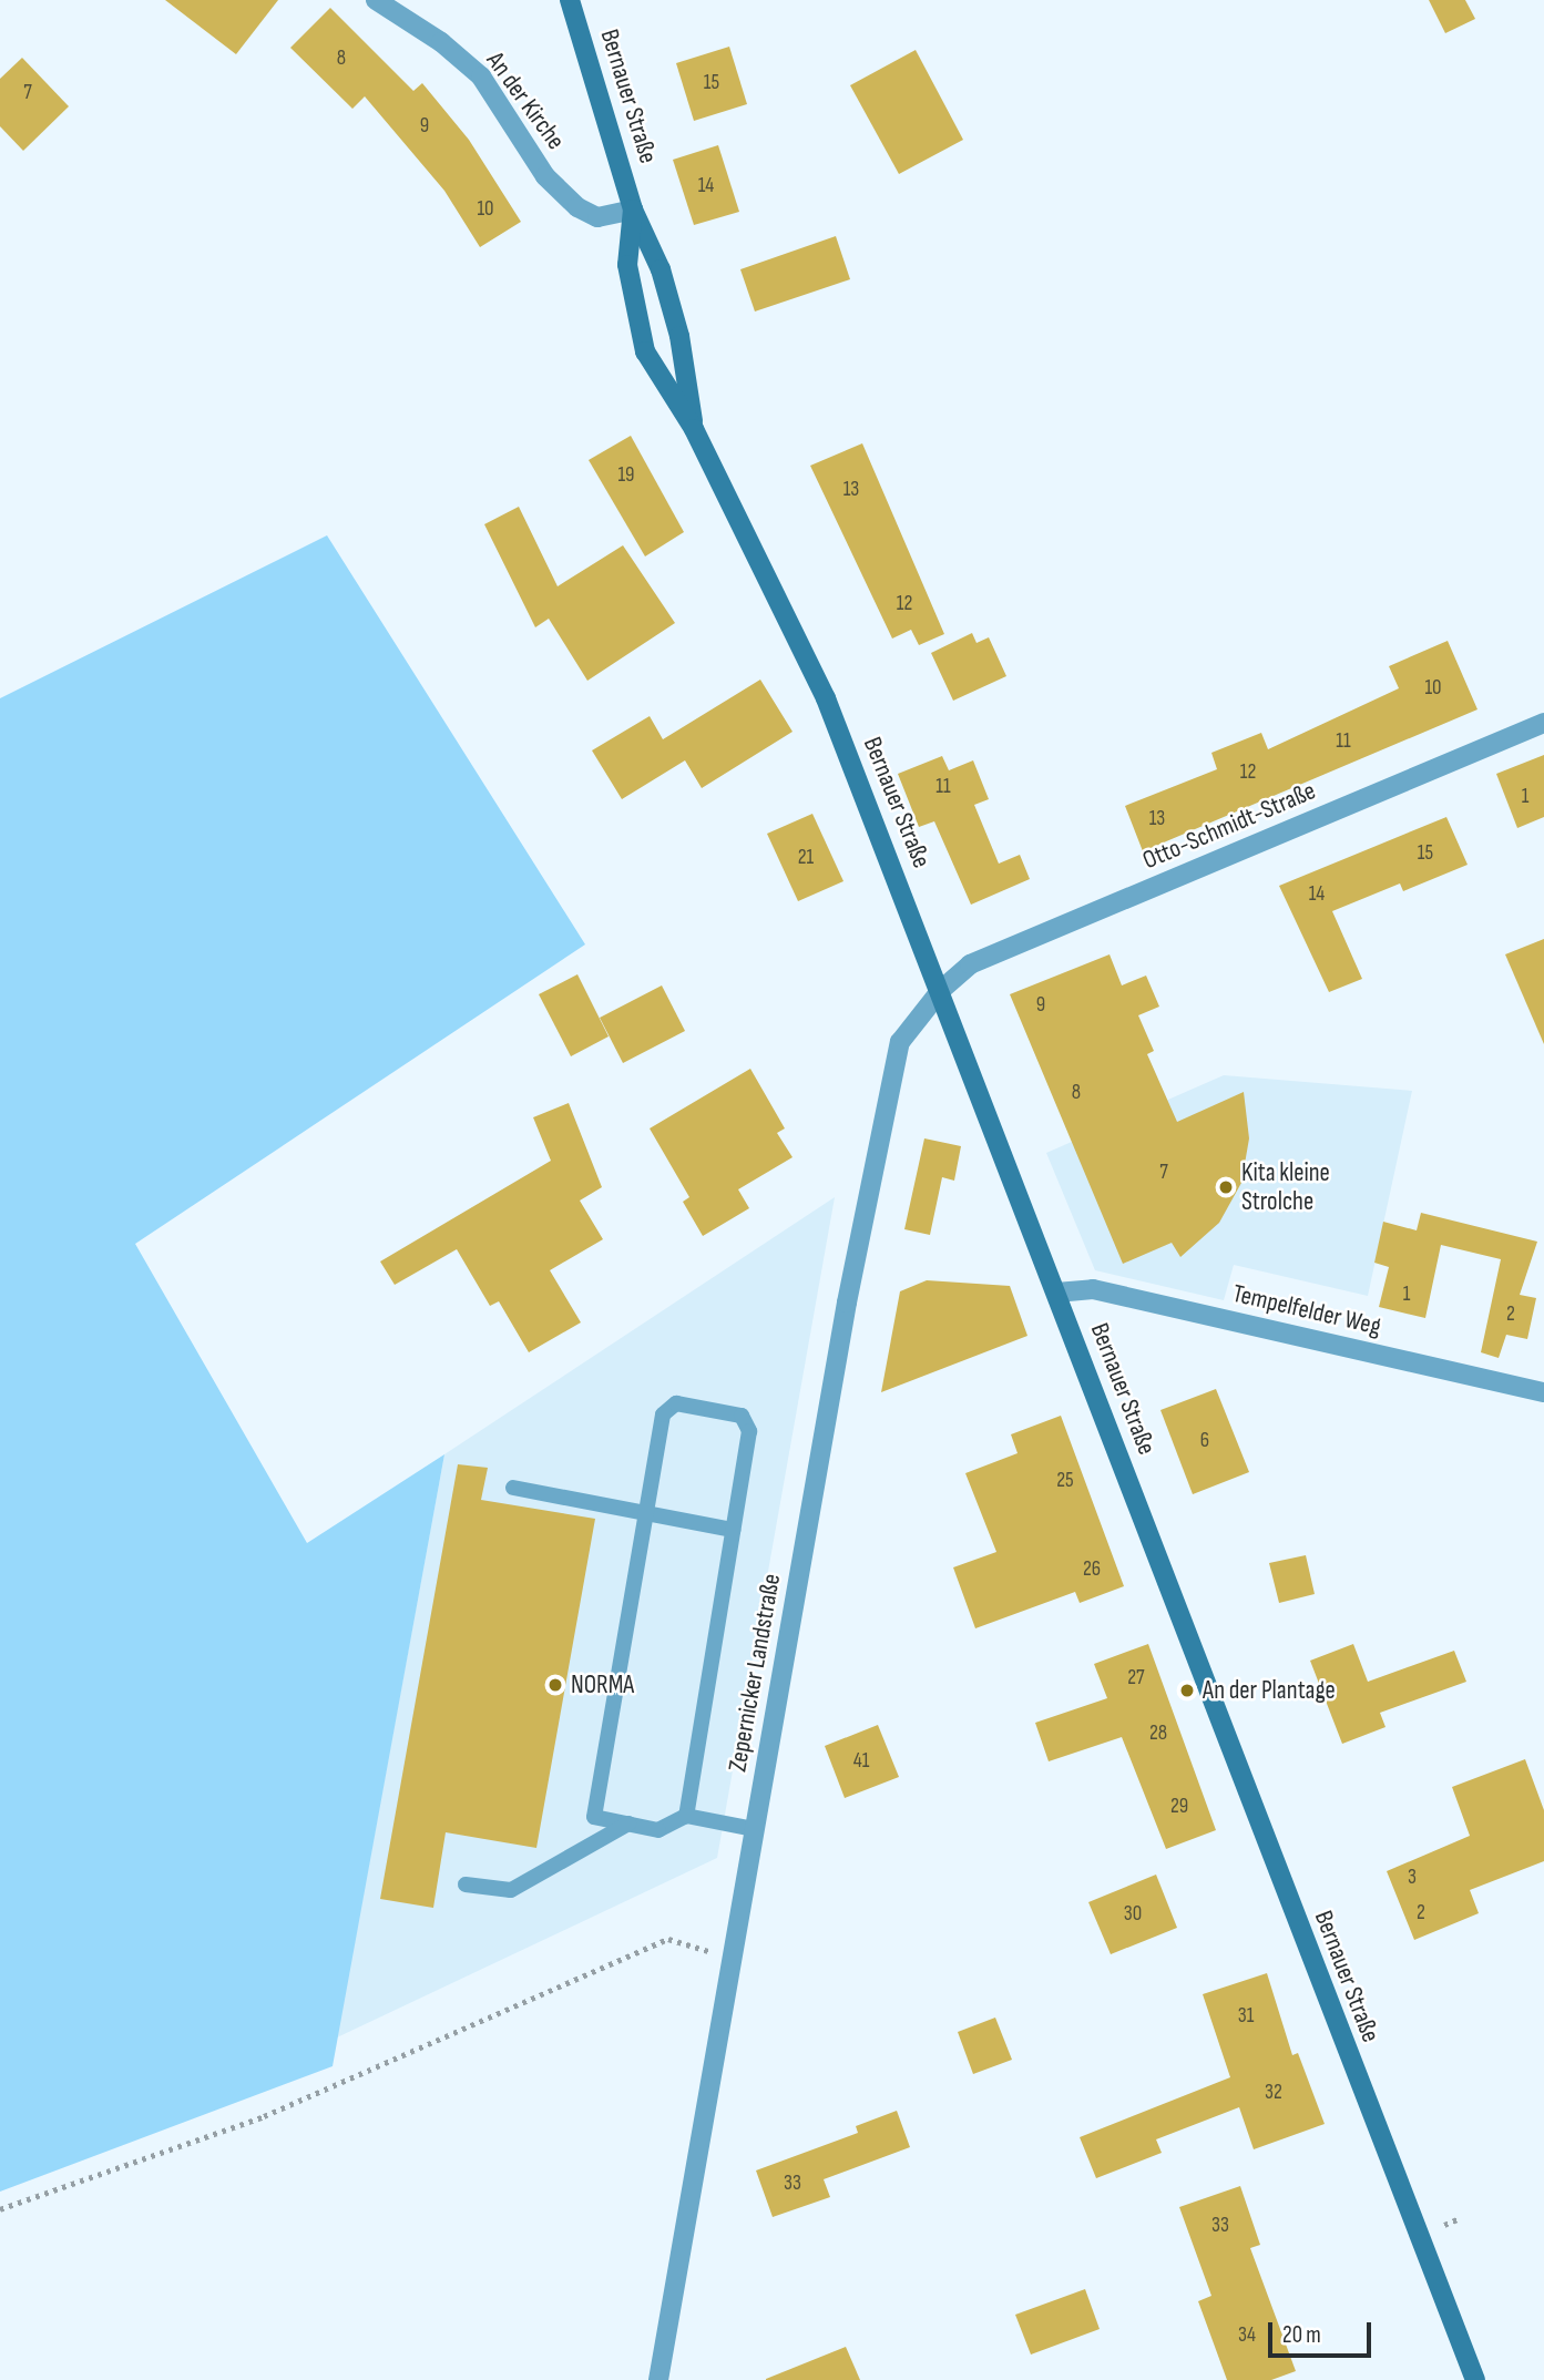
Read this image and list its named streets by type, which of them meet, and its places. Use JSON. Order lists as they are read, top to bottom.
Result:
{
  "streets": {
    "main road": ["Bernauer Straße"],
    "street": [
      "An der Kirche",
      "Otto-Schmidt-Straße",
      "Tempelfelder Weg",
      "Zepernicker Landstraße"
    ]
  },
  "crossings": [
    ["Bernauer Straße", "An der Kirche"],
    ["Bernauer Straße", "Otto-Schmidt-Straße"],
    ["Bernauer Straße", "Tempelfelder Weg"],
    ["Bernauer Straße", "Zepernicker Landstraße"],
    ["Otto-Schmidt-Straße", "Zepernicker Landstraße"]
  ],
  "places": ["Kita kleine Strolche", "NORMA", "An der Plantage"],
  "house_numbers": [
    "8",
    "15",
    "7",
    "9",
    "14",
    "10",
    "19",
    "13",
    "12",
    "10",
    "11",
    "12",
    "11",
    "1",
    "13",
    "15",
    "21",
    "14",
    "9",
    "8",
    "7",
    "1",
    "2",
    "6",
    "25",
    "26",
    "27",
    "28",
    "41",
    "29",
    "3",
    "2",
    "30",
    "31",
    "32",
    "33",
    "33",
    "34"
  ],
  "scale_bar": "20 m"
}
